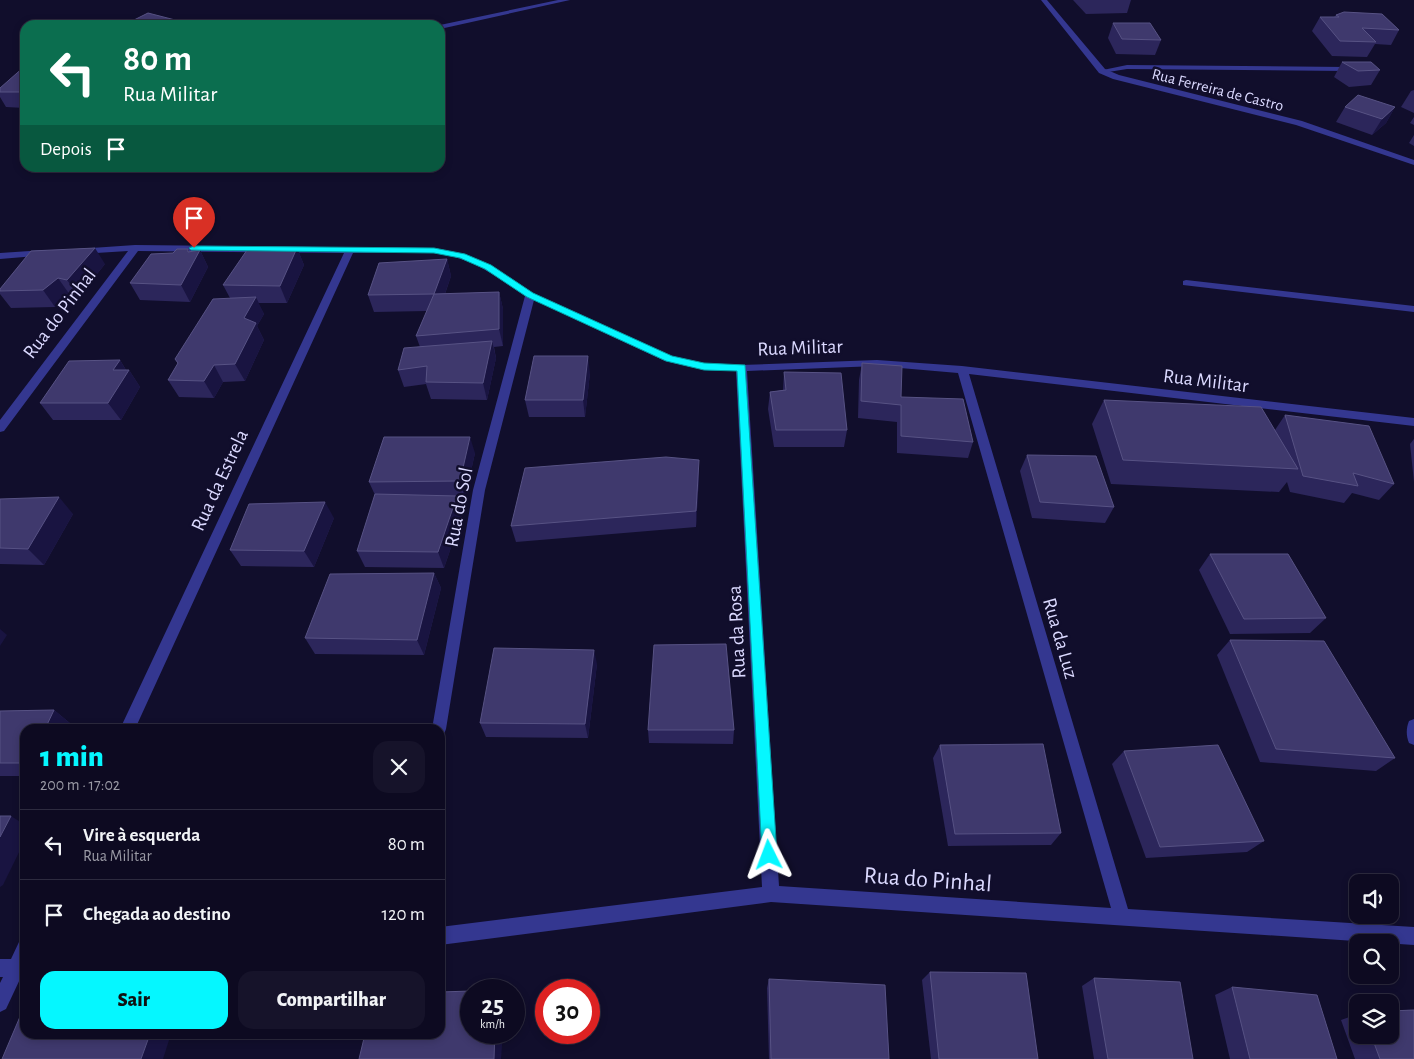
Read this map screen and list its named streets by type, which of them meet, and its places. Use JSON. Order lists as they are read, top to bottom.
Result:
{
  "streets": {
    "street": [
      "Rua Ferreira de Castro",
      "Rua do Pinhal",
      "Rua Militar",
      "Rua da Estrela",
      "Rua do Sol",
      "Rua da Rosa",
      "Rua da Luz"
    ]
  },
  "crossings": [
    ["Rua do Pinhal", "Rua Militar"],
    ["Rua do Pinhal", "Rua da Rosa"],
    ["Rua do Pinhal", "Rua da Luz"],
    ["Rua Militar", "Rua da Estrela"],
    ["Rua Militar", "Rua do Sol"],
    ["Rua Militar", "Rua da Rosa"],
    ["Rua Militar", "Rua da Luz"]
  ],
  "page": {
    "turn": ["80 m", "Rua Militar"],
    "then": "Depois",
    "heading": ["1 min", "200 m · 17:02"],
    "list": [
      {
        "name": "Vire à esquerda",
        "note": "Rua Militar",
        "value": "80 m"
      },
      {
        "name": "Chegada ao destino",
        "value": "120 m"
      }
    ],
    "buttons": ["Sair", "Compartilhar"],
    "speed": "25 km/h",
    "limit": "30"
  }
}
